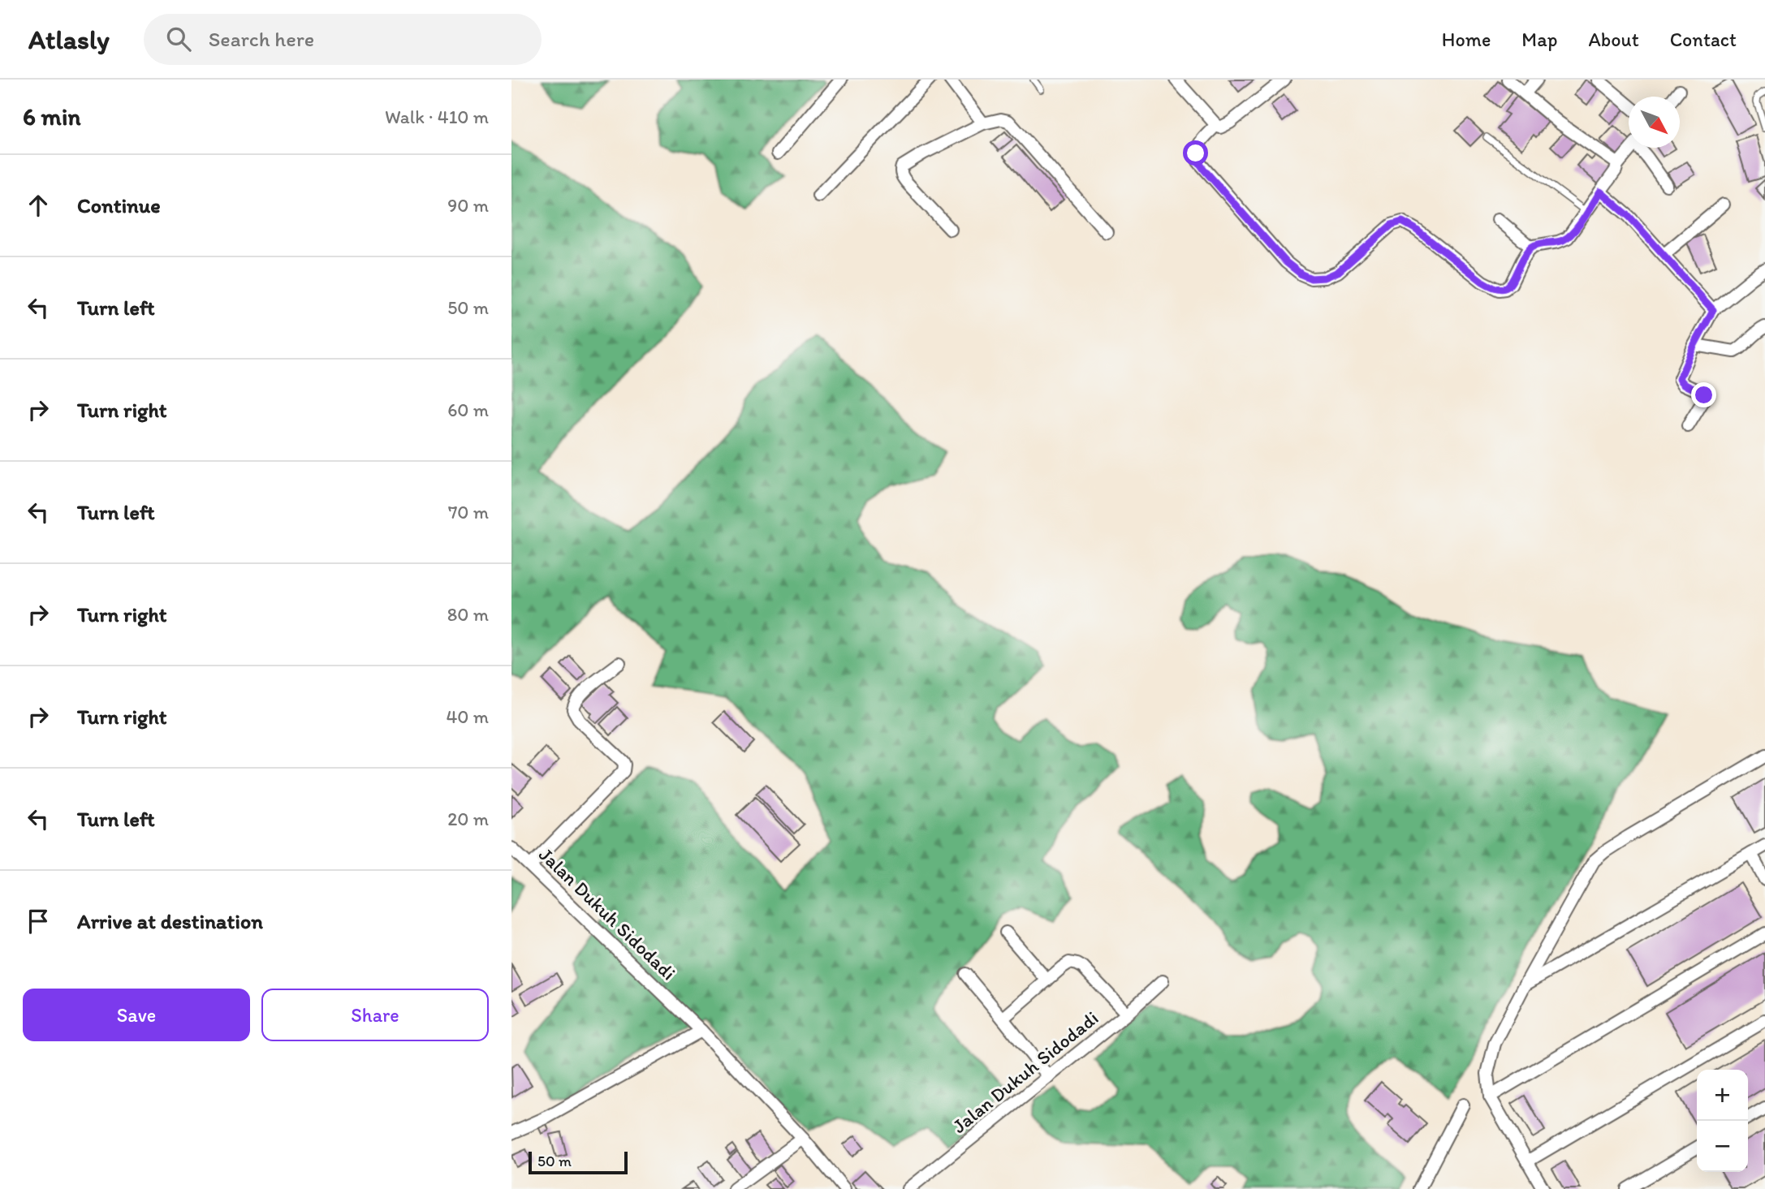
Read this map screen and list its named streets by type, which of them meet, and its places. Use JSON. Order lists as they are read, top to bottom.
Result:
{
  "streets": {
    "street": ["Jalan Dukuh Sidodadi"]
  },
  "scale_bar": "50 m",
  "north": "bottom right",
  "page": {
    "header": "Atlasly",
    "search": "Search here",
    "nav": [
      "Home",
      "Map",
      "About",
      "Contact"
    ],
    "heading": ["6 min", "Walk · 410 m"],
    "list": [
      ["Continue", "90 m"],
      ["Turn left", "50 m"],
      ["Turn right", "60 m"],
      ["Turn left", "70 m"],
      ["Turn right", "80 m"],
      ["Turn right", "40 m"],
      ["Turn left", "20 m"],
      "Arrive at destination"
    ],
    "buttons": ["Save", "Share"],
    "map_buttons": ["+", "−"],
    "scale": "50 m"
  }
}
